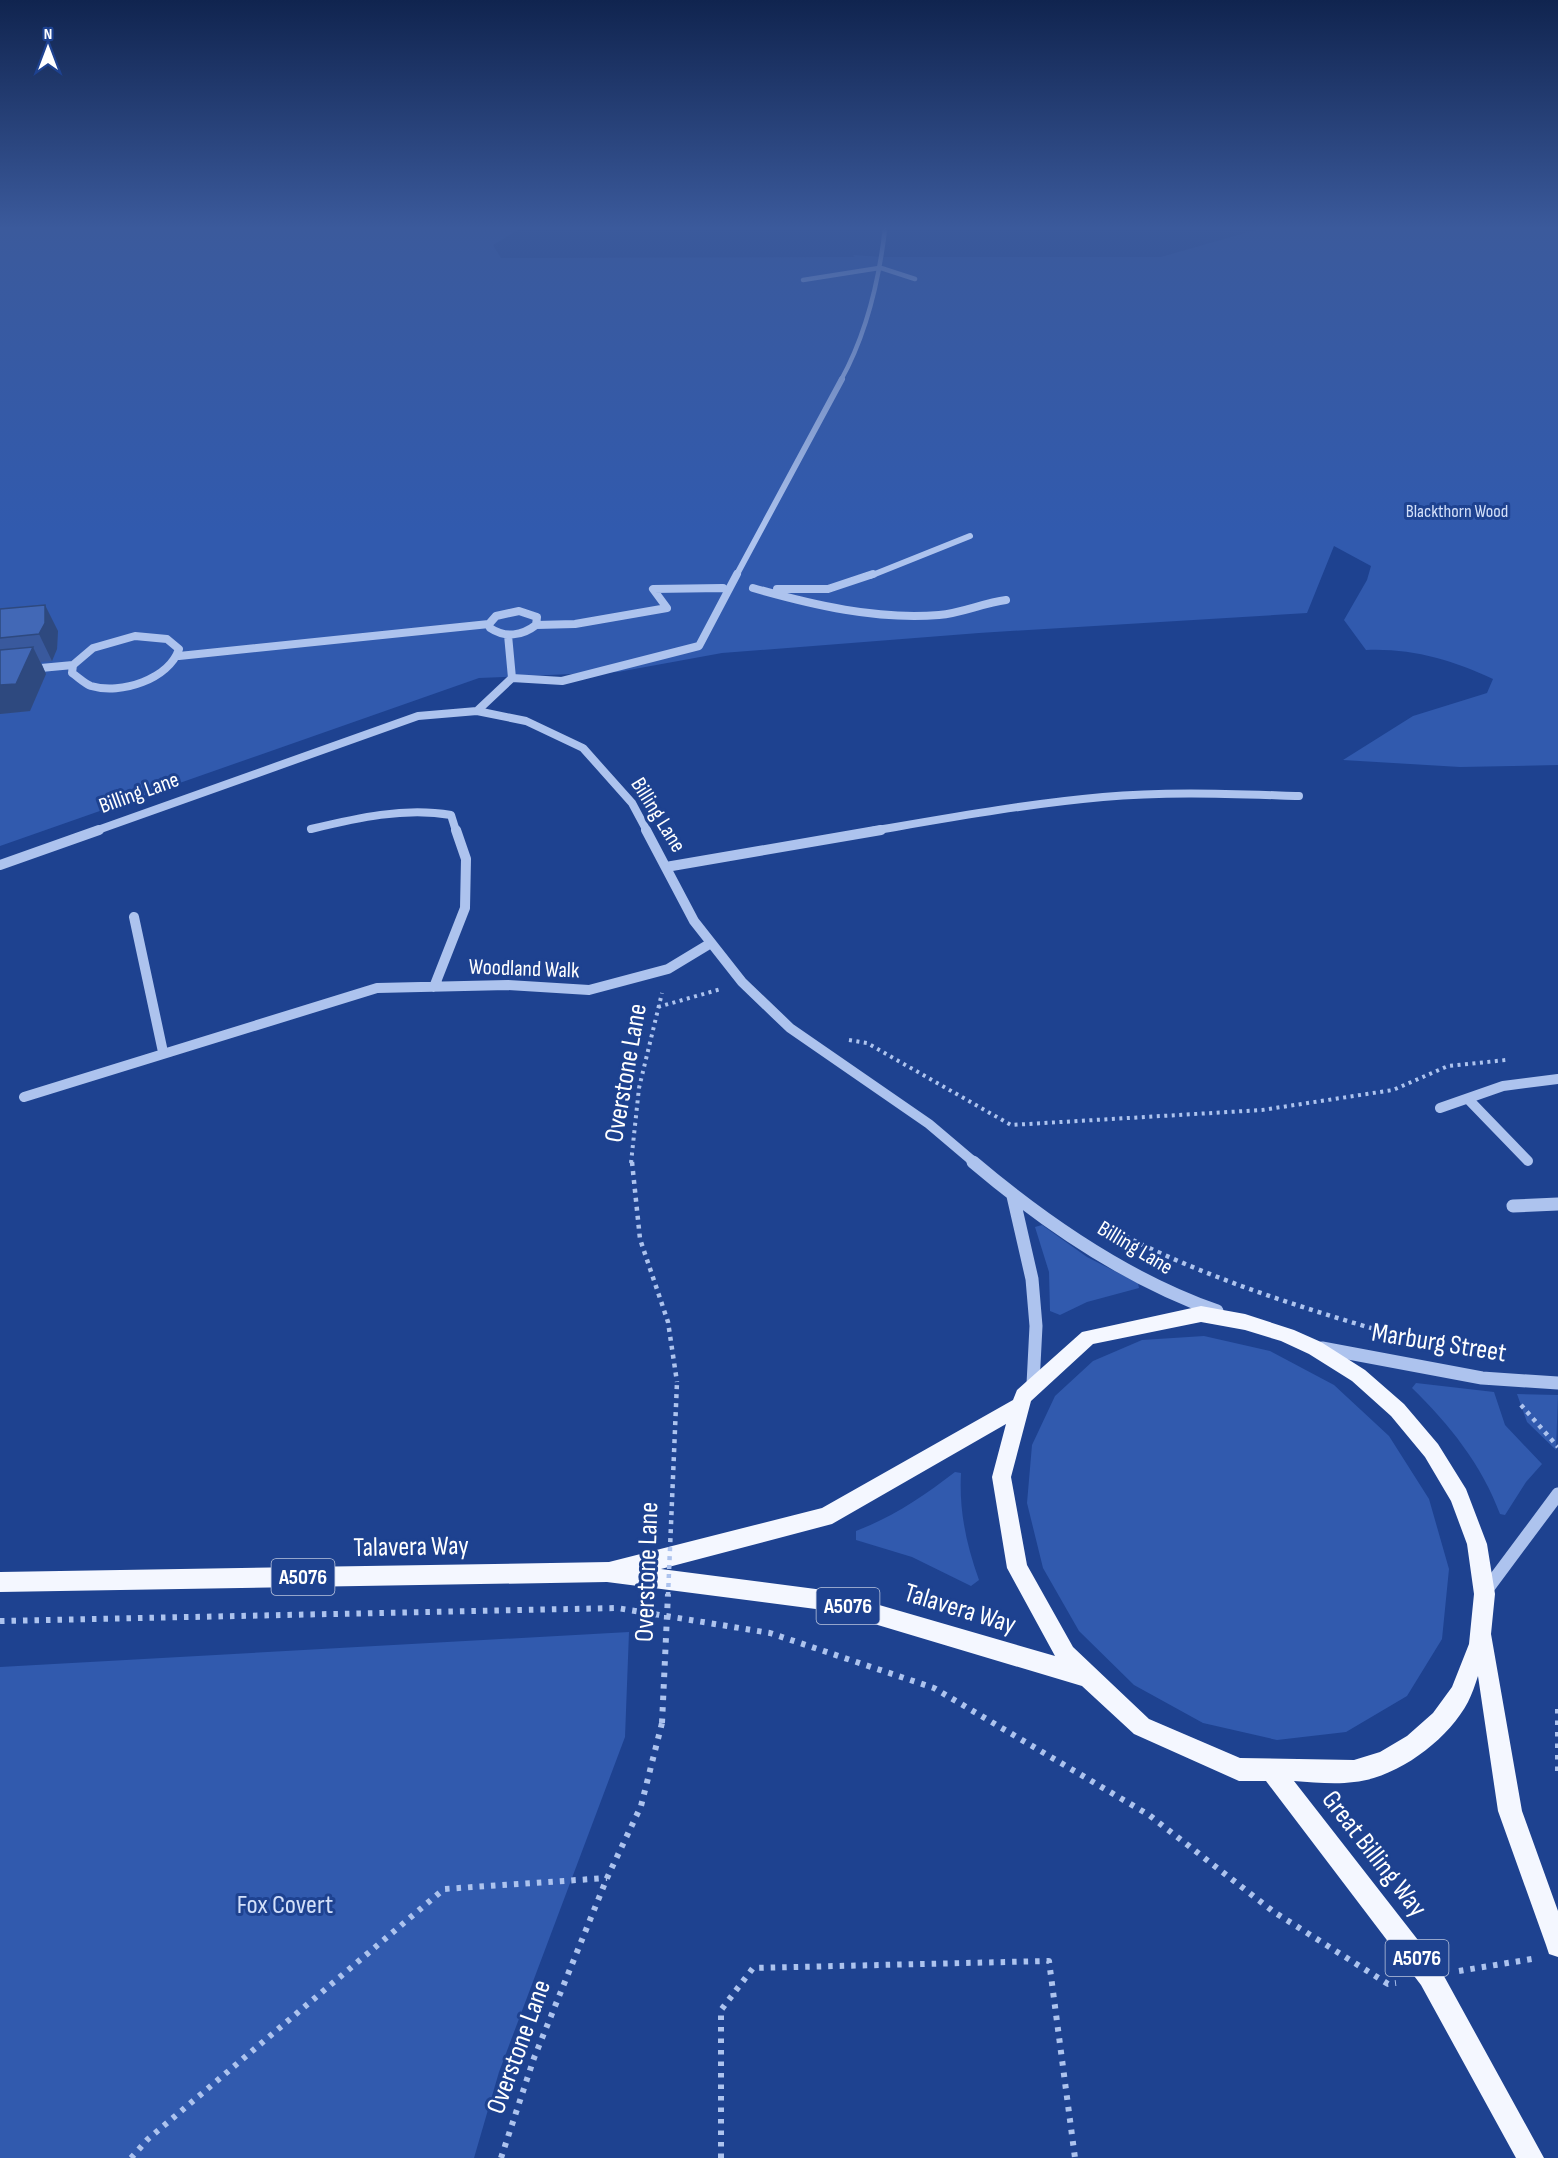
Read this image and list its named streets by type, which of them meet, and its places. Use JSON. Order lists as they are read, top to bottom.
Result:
{
  "streets": {
    "main road": ["Talavera Way", "A5076", "Great Billing Way"],
    "street": ["Billing Lane", "Woodland Walk", "Marburg Street"],
    "path": ["Overstone Lane"]
  },
  "crossings": [
    ["Billing Lane", "Woodland Walk"],
    ["Woodland Walk", "Overstone Lane"]
  ],
  "parks": ["Blackthorn Wood", "Fox Covert"],
  "north": "top"
}
